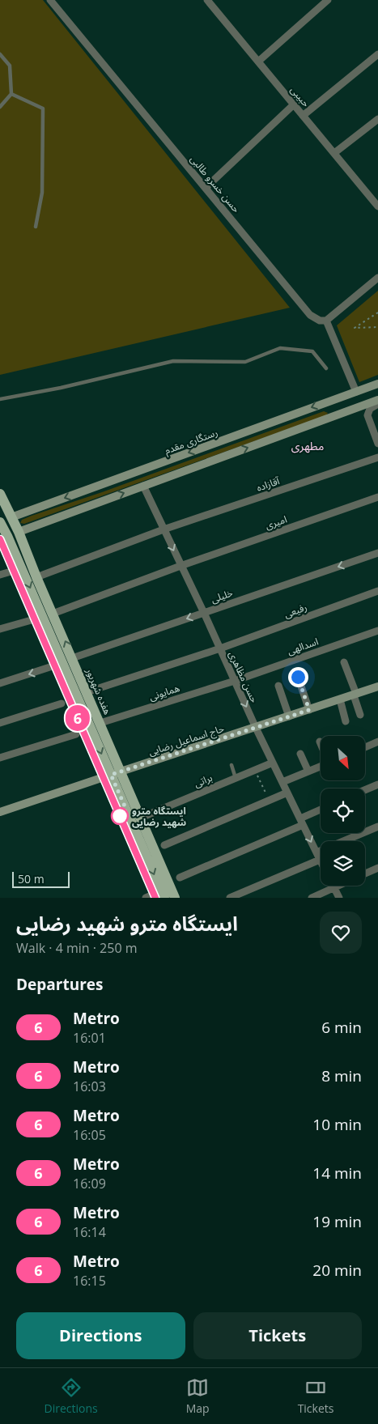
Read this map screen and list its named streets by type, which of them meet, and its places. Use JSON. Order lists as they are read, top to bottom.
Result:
{
  "streets": {
    "main road": ["رستگاری مقدم", "هفده شهریور", "حاج اسماعیل رضایی"],
    "street": [
      "حبیبی",
      "حسن خسرو طالبی",
      "آقازاده",
      "امیری",
      "خلیلی",
      "رفیعی",
      "اسدالهی",
      "حسن مظاهری",
      "همایونی",
      "براتی"
    ]
  },
  "crossings": [
    ["رستگاری مقدم", "هفده شهریور"],
    ["آقازاده", "حسن مظاهری"],
    ["آقازاده", "هفده شهریور"],
    ["امیری", "حسن مظاهری"],
    ["امیری", "هفده شهریور"],
    ["خلیلی", "حسن مظاهری"],
    ["خلیلی", "هفده شهریور"],
    ["رفیعی", "حسن مظاهری"],
    ["رفیعی", "هفده شهریور"],
    ["اسدالهی", "حسن مظاهری"],
    ["اسدالهی", "همایونی"],
    ["حسن مظاهری", "همایونی"],
    ["حسن مظاهری", "حاج اسماعیل رضایی"],
    ["حسن مظاهری", "براتی"],
    ["هفده شهریور", "همایونی"],
    ["هفده شهریور", "حاج اسماعیل رضایی"],
    ["هفده شهریور", "براتی"]
  ],
  "one_way": ["خلیلی"],
  "districts": ["مطهری"],
  "places": ["ایستگاه مترو شهید رضایی"],
  "lines": ["metro line 6"],
  "scale_bar": "50 m",
  "north": "bottom right",
  "page": {
    "on_map": "6",
    "scale": "50 m",
    "heading": [
      ["ایستگاه مترو شهید رضایی", "Walk · 4 min · 250 m"],
      "Departures"
    ],
    "list": [
      {
        "mark": "6",
        "name": "Metro",
        "note": "16:01",
        "value": "6 min"
      },
      {
        "mark": "6",
        "name": "Metro",
        "note": "16:03",
        "value": "8 min"
      },
      {
        "mark": "6",
        "name": "Metro",
        "note": "16:05",
        "value": "10 min"
      },
      {
        "mark": "6",
        "name": "Metro",
        "note": "16:09",
        "value": "14 min"
      },
      {
        "mark": "6",
        "name": "Metro",
        "note": "16:14",
        "value": "19 min"
      },
      {
        "mark": "6",
        "name": "Metro",
        "note": "16:15",
        "value": "20 min"
      }
    ],
    "buttons": ["Directions", "Tickets"],
    "tabs": ["Directions", "Map", "Tickets"]
  }
}
